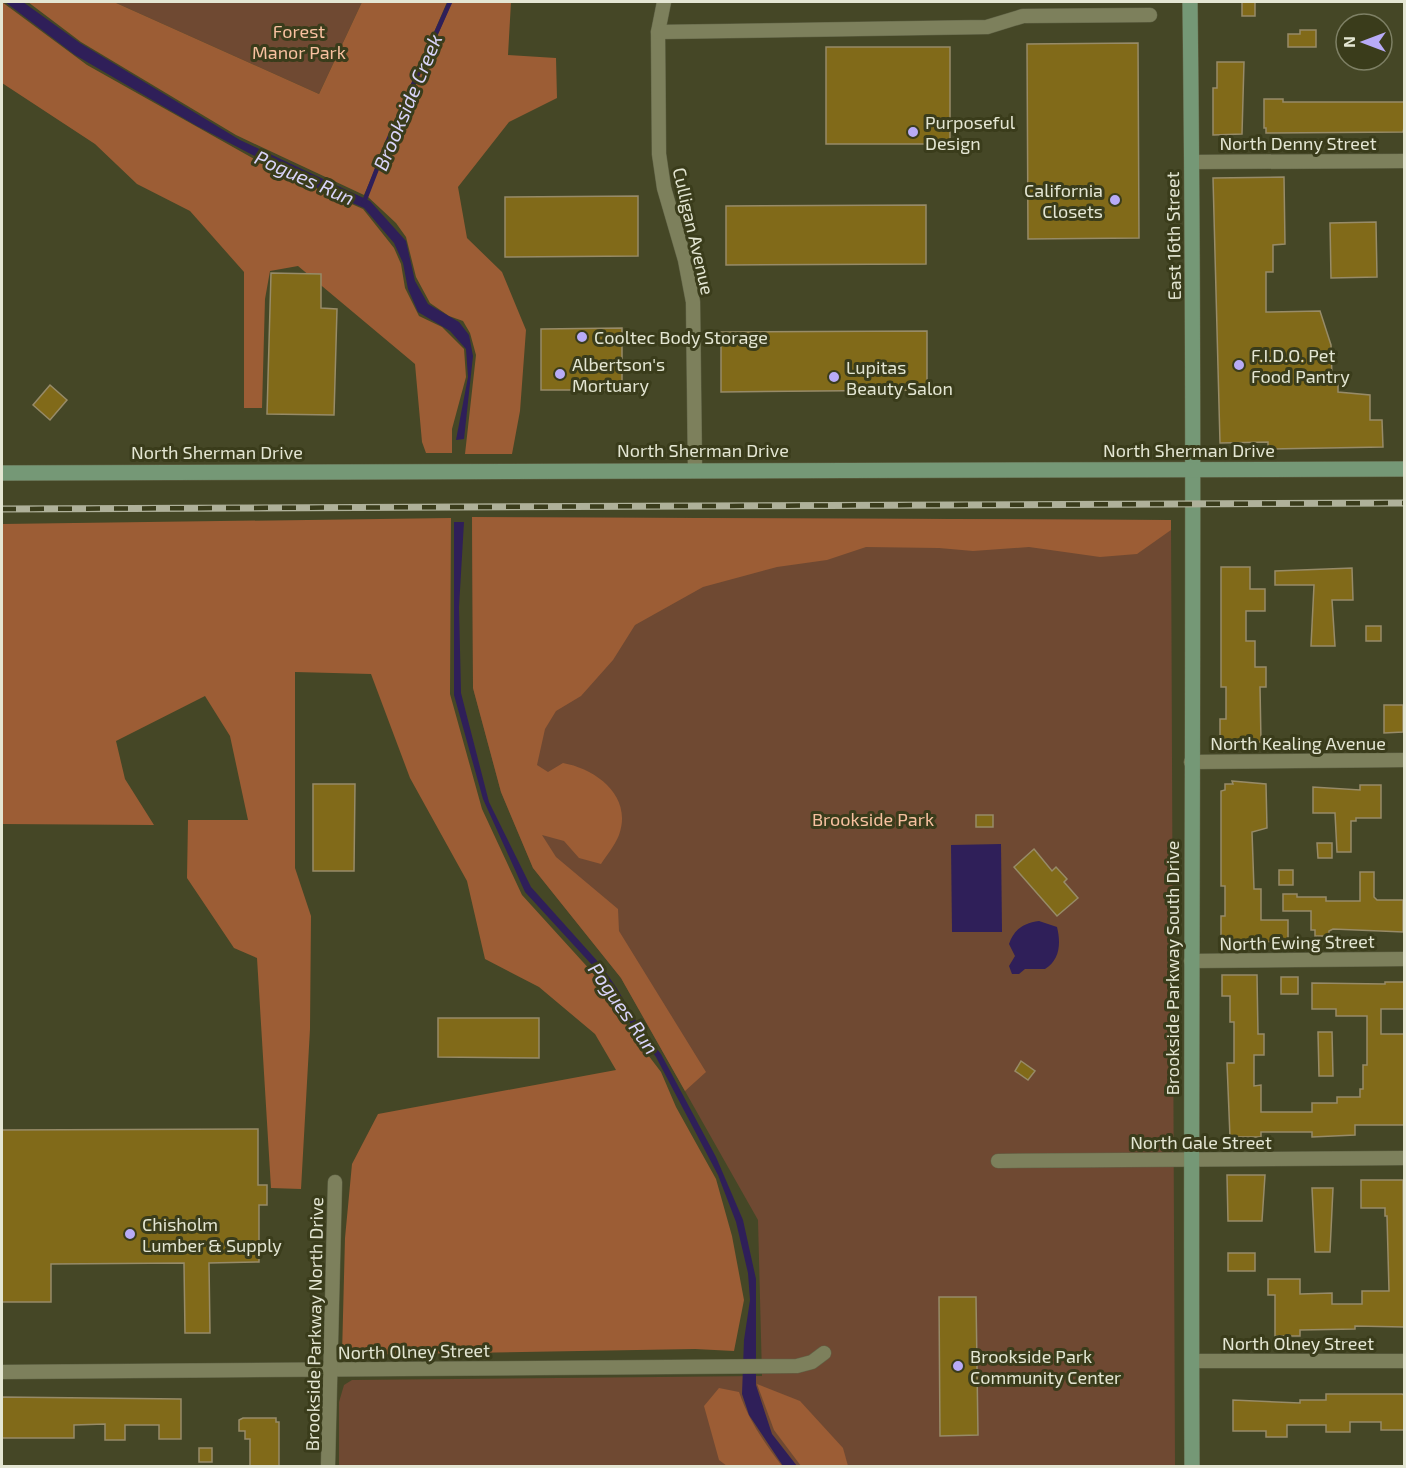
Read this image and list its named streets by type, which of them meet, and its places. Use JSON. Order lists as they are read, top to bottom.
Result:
{
  "streets": {
    "main road": ["East 16th Street", "North Sherman Drive", "Brookside Parkway South Drive"],
    "street": [
      "North Denny Street",
      "Culligan Avenue",
      "North Kealing Avenue",
      "North Ewing Street",
      "North Gale Street",
      "Brookside Parkway North Drive",
      "North Olney Street"
    ]
  },
  "crossings": [
    ["North Denny Street", "East 16th Street"],
    ["Culligan Avenue", "North Sherman Drive"],
    ["East 16th Street", "North Sherman Drive"],
    ["East 16th Street", "Brookside Parkway South Drive"],
    ["North Sherman Drive", "Brookside Parkway South Drive"],
    ["North Kealing Avenue", "Brookside Parkway South Drive"],
    ["North Ewing Street", "Brookside Parkway South Drive"],
    ["Brookside Parkway South Drive", "North Gale Street"],
    ["Brookside Parkway South Drive", "North Olney Street"],
    ["Brookside Parkway North Drive", "North Olney Street"]
  ],
  "water": ["Brookside Creek", "Pogues Run"],
  "parks": ["Forest Manor Park", "Brookside Park"],
  "places": [
    "Purposeful Design",
    "California Closets",
    "Cooltec Body Storage",
    "F.I.D.O. Pet Food Pantry",
    "Albertson's Mortuary",
    "Lupitas Beauty Salon",
    "Chisholm Lumber & Supply",
    "Brookside Park Community Center"
  ],
  "north": "left"
}
